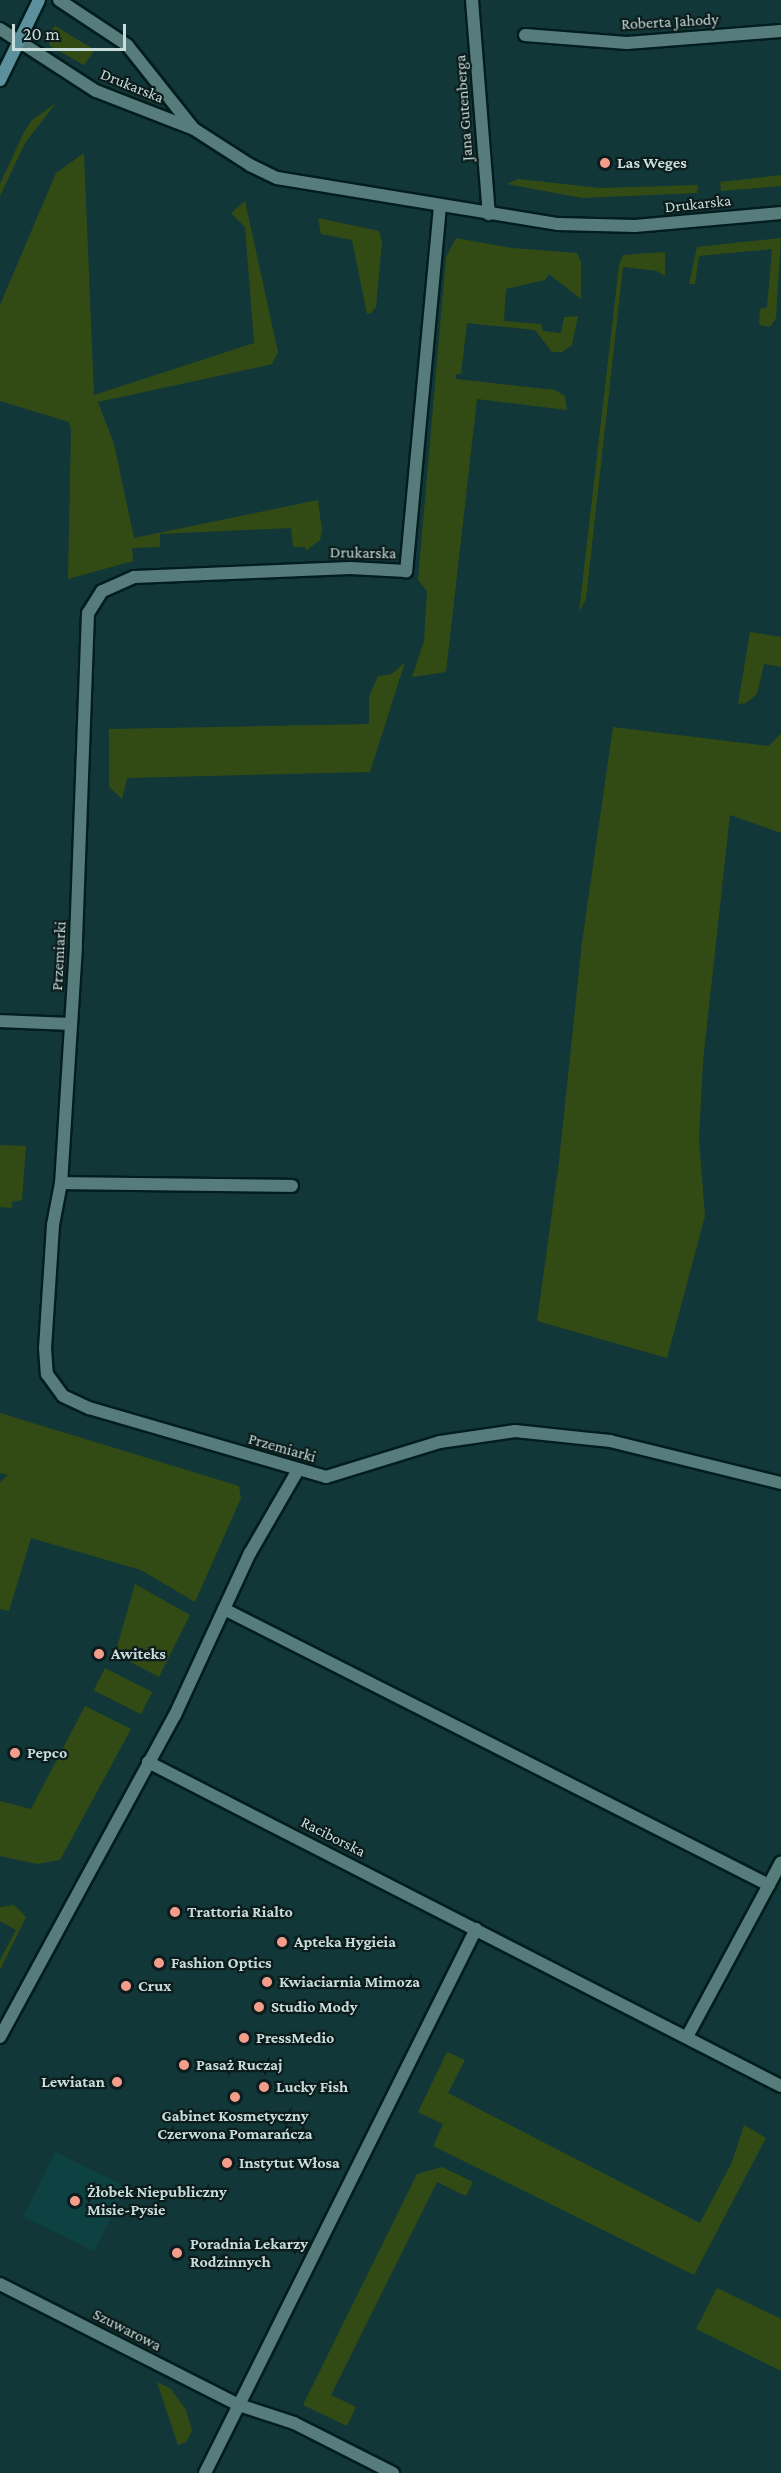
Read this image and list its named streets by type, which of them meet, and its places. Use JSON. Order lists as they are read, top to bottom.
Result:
{
  "streets": {
    "street": [
      "Roberta Jahody",
      "Drukarska",
      "Jana Gutenberga",
      "Przemiarki",
      "Raciborska",
      "Szuwarowa"
    ]
  },
  "crossings": [
    ["Drukarska", "Jana Gutenberga"],
    ["Drukarska", "Przemiarki"]
  ],
  "places": [
    "Las Weges",
    "Awiteks",
    "Pepco",
    "Trattoria Rialto",
    "Apteka Hygieia",
    "Fashion Optics",
    "Kwiaciarnia Mimoza",
    "Crux",
    "Studio Mody",
    "PressMedio",
    "Pasaż Ruczaj",
    "Lewiatan",
    "Lucky Fish",
    "Gabinet Kosmetyczny Czerwona Pomarańcza",
    "Instytut Włosa",
    "Żłobek Niepubliczny Misie-Pysie",
    "Poradnia Lekarzy Rodzinnych"
  ],
  "scale_bar": "20 m"
}
